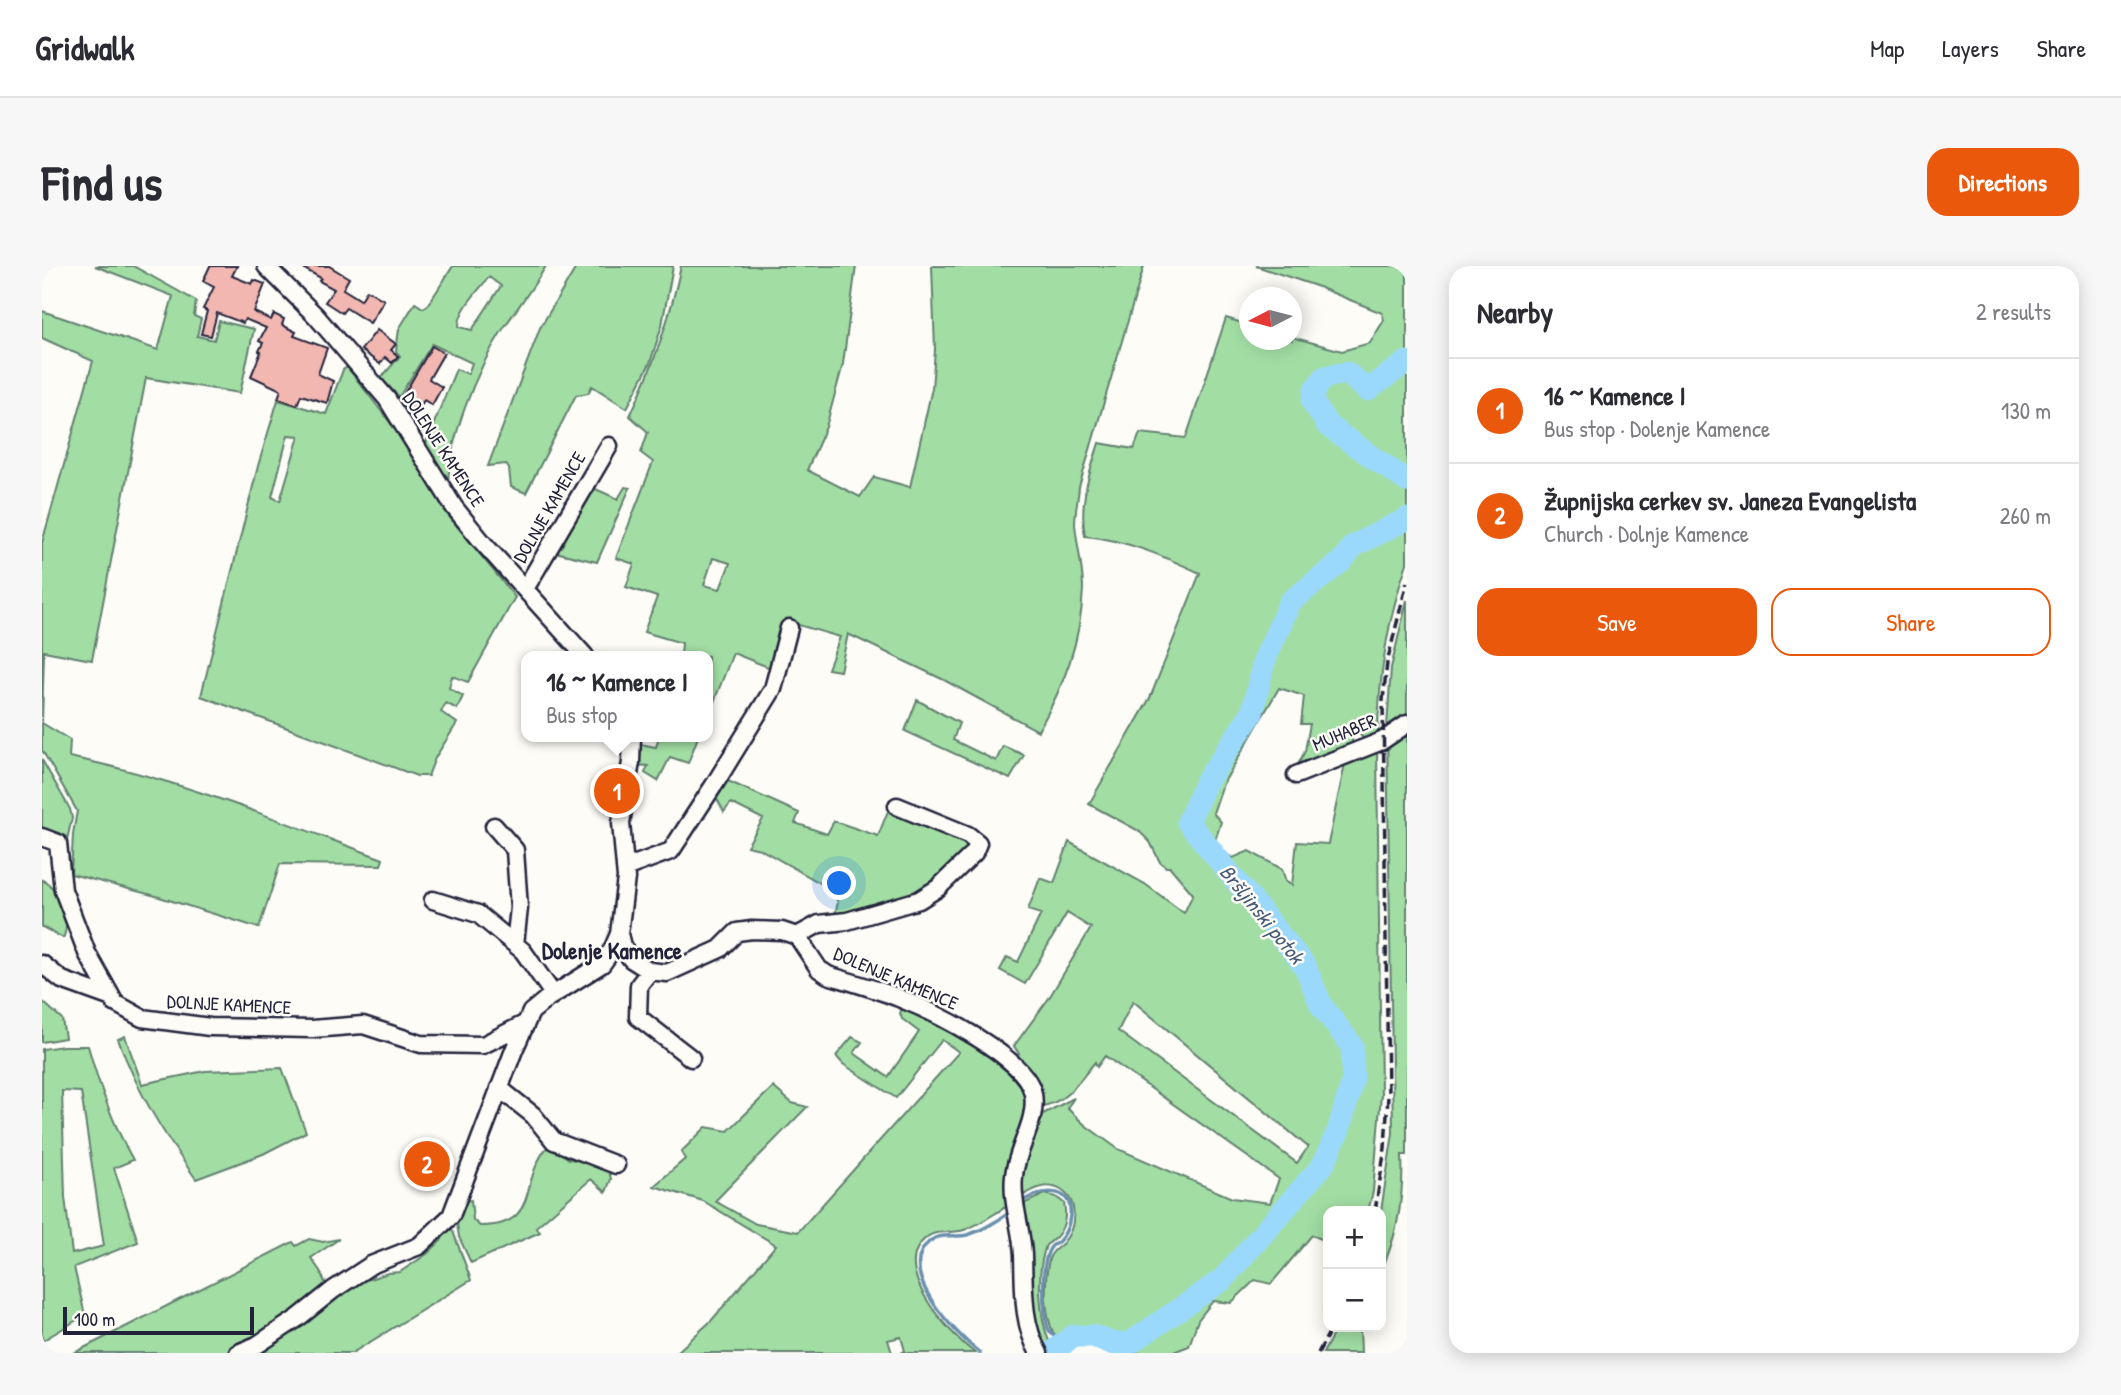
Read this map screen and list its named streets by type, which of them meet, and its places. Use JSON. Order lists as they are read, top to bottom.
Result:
{
  "streets": {
    "street": ["DOLENJE KAMENCE", "DOLNJE KAMENCE", "MUHABER"]
  },
  "crossings": [
    ["DOLENJE KAMENCE", "DOLNJE KAMENCE"]
  ],
  "districts": ["Dolenje Kamence"],
  "water": ["Bršljinski potok"],
  "scale_bar": "100 m",
  "north": "left",
  "page": {
    "header": "Gridwalk",
    "nav": ["Map", "Layers", "Share"],
    "buttons": [
      "Directions",
      ["Save", "Share"]
    ],
    "title": "Find us",
    "heading": ["Nearby", "2 results"],
    "list": [
      {
        "mark": "1",
        "name": "16 ~ Kamence I",
        "note": "Bus stop · Dolenje Kamence",
        "value": "130 m"
      },
      {
        "mark": "2",
        "name": "Župnijska cerkev sv. Janeza Evangelista",
        "note": "Church · Dolnje Kamence",
        "value": "260 m"
      }
    ],
    "popup": ["16 ~ Kamence I", "Bus stop"],
    "pins": ["1", "2"],
    "map_buttons": ["+", "−"],
    "scale": "100 m"
  }
}
